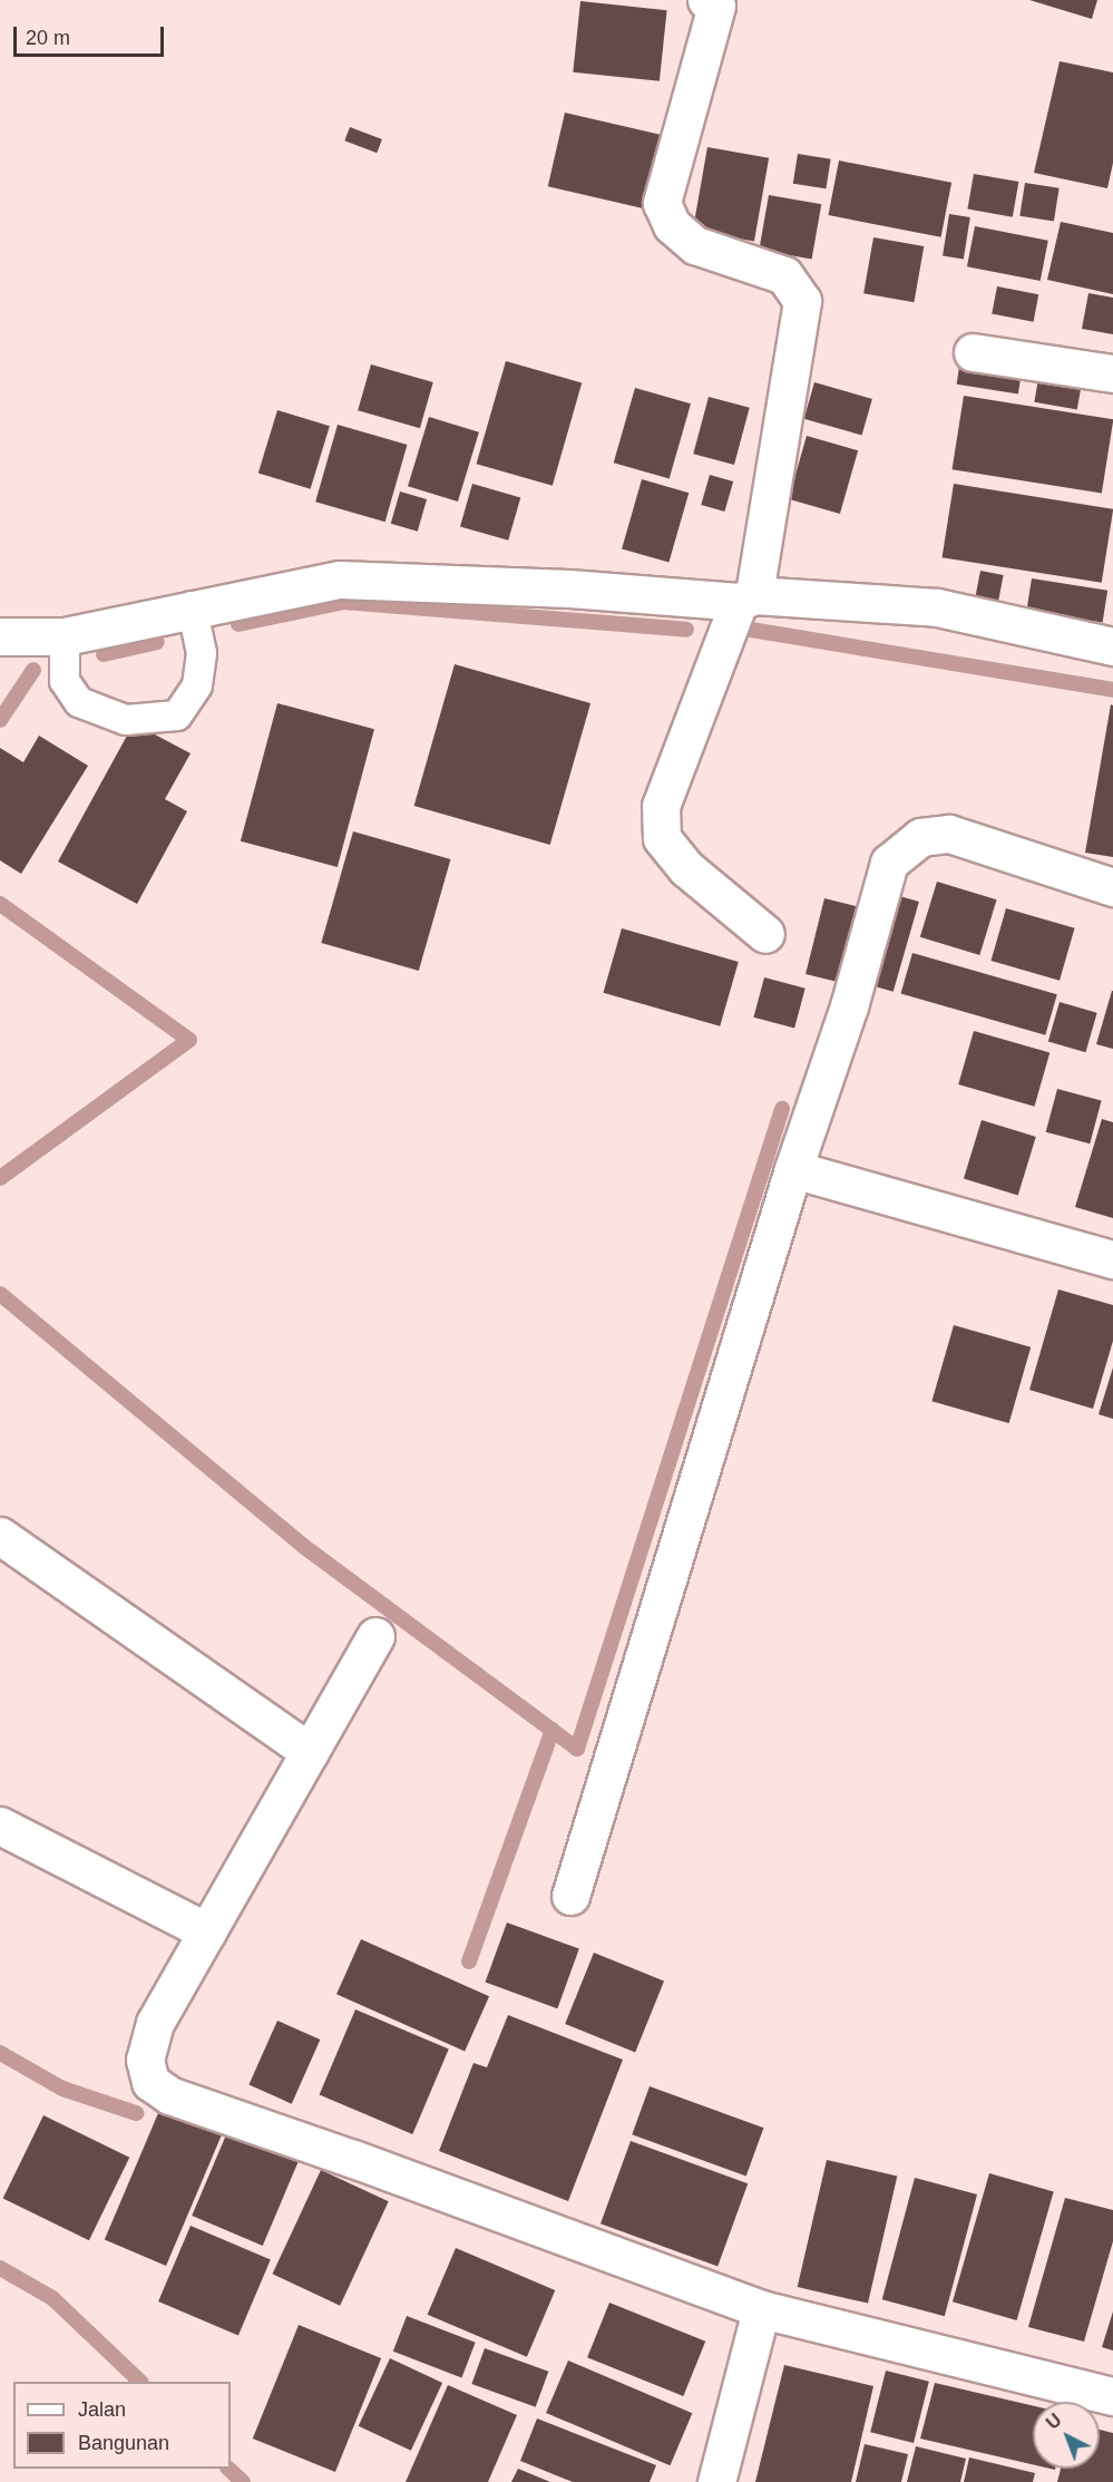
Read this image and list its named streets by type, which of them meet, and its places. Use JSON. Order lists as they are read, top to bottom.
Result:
{
  "legend": ["Jalan", "Bangunan"],
  "scale_bar": "20 m",
  "north": "top left"
}
